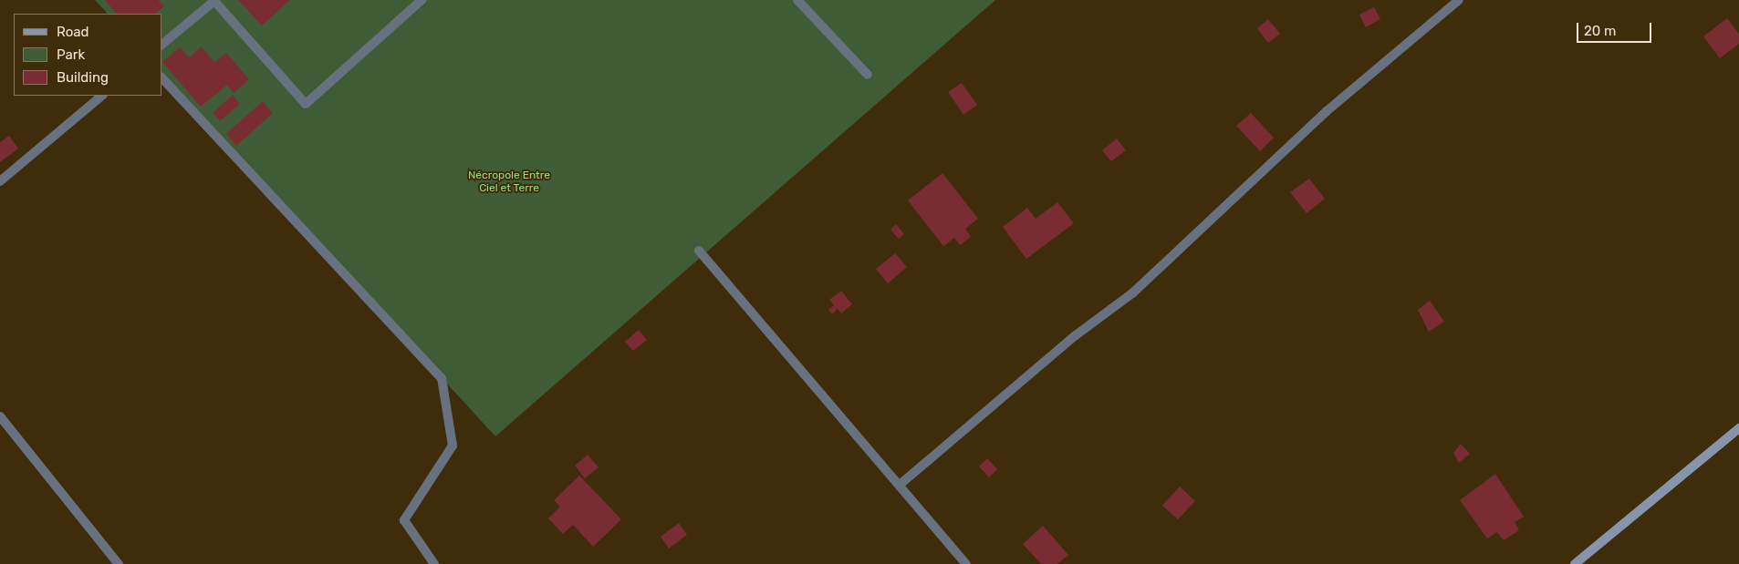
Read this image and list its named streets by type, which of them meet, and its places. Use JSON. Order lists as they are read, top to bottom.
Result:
{
  "parks": ["Nécropole Entre Ciel et Terre"],
  "legend": ["Road", "Park", "Building"],
  "scale_bar": "20 m"
}
